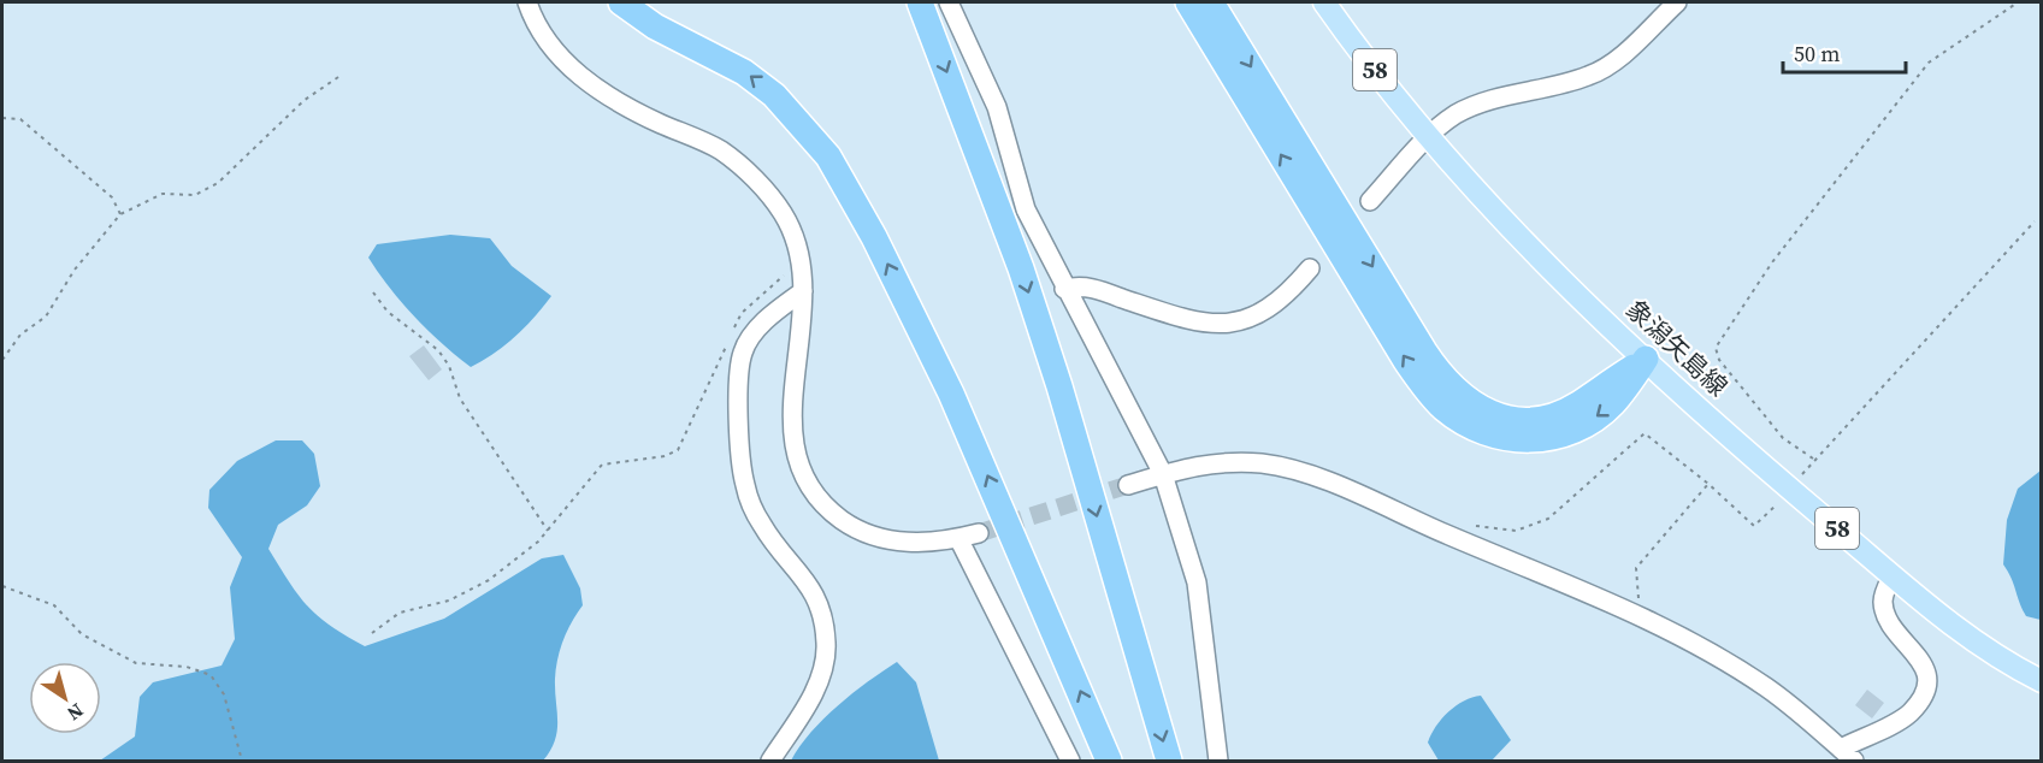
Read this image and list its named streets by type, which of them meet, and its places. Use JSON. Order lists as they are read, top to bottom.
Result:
{
  "streets": {
    "main road": ["58", "象潟矢島線"]
  },
  "scale_bar": "50 m",
  "north": "bottom right"
}
